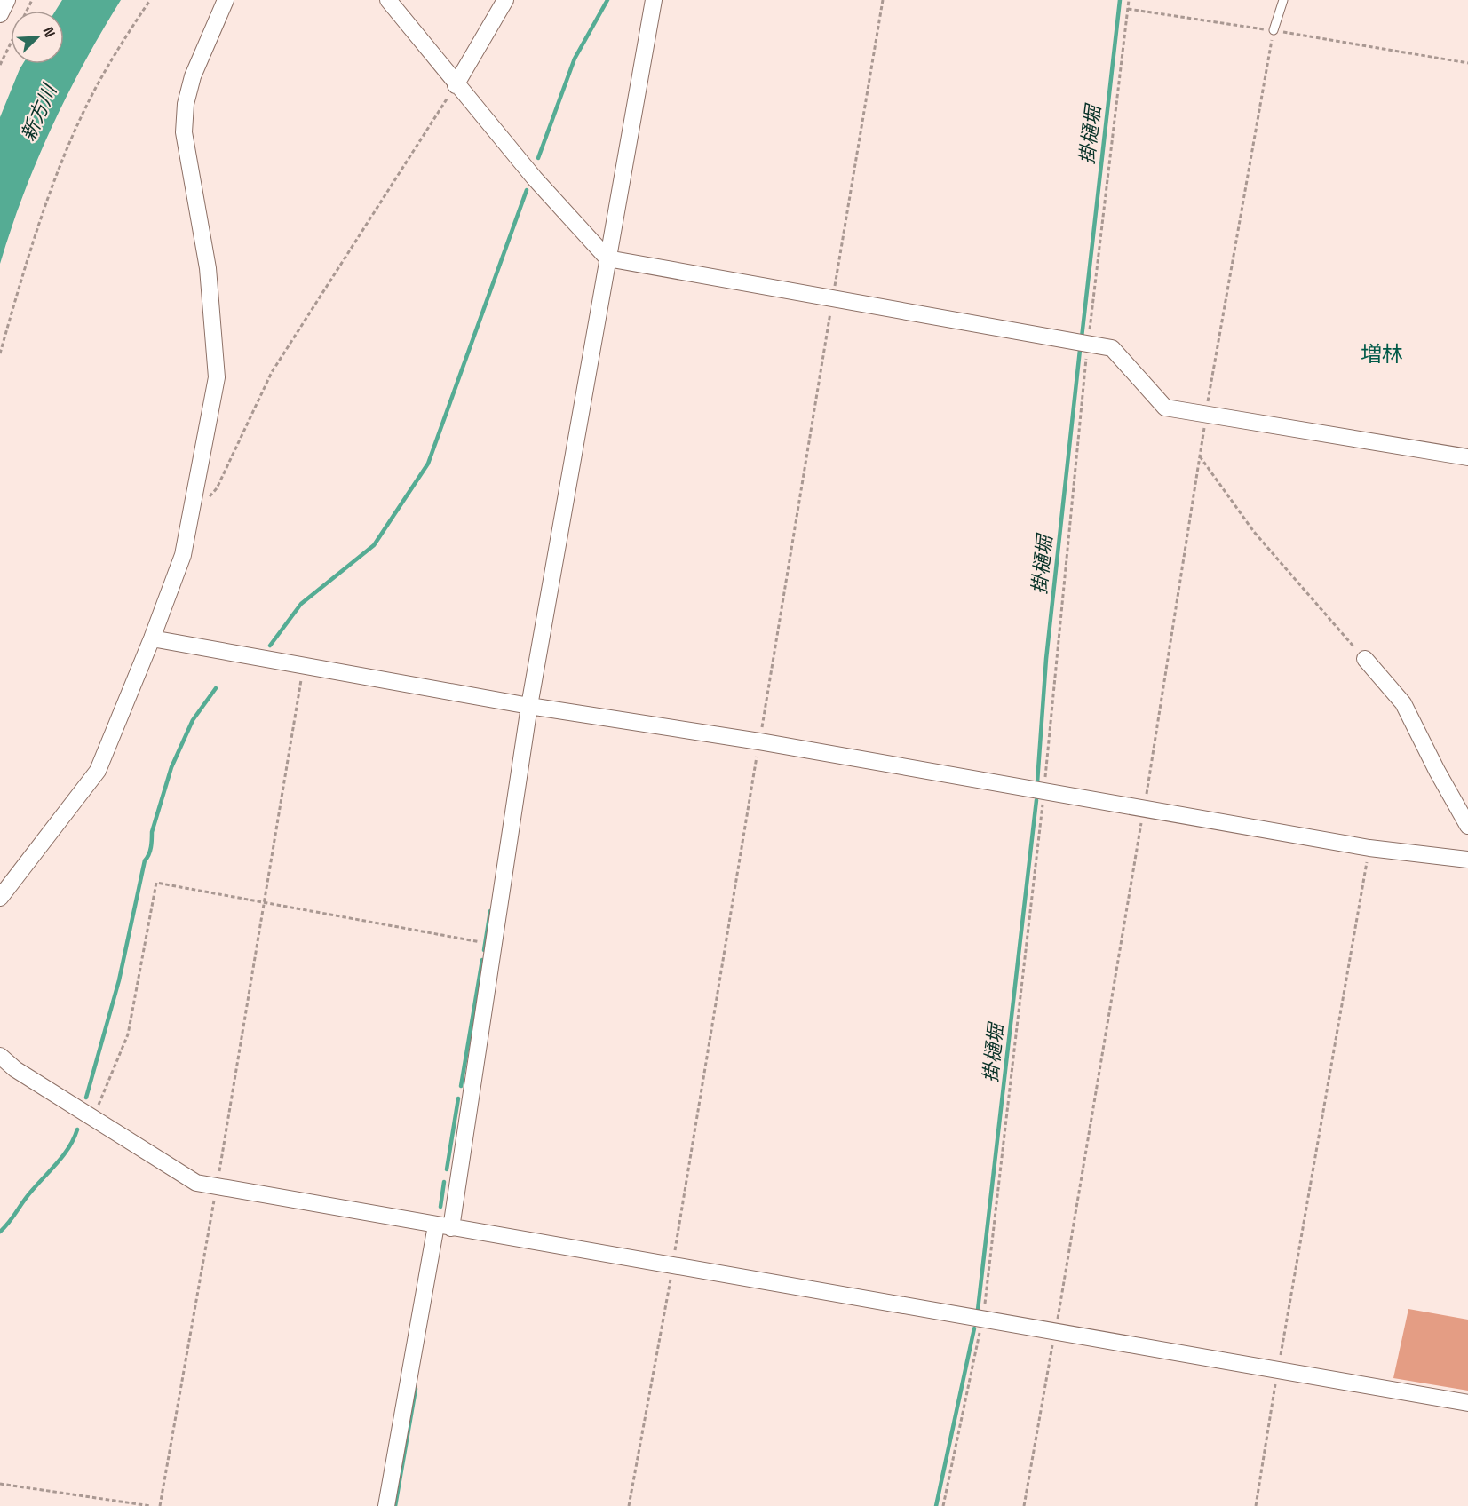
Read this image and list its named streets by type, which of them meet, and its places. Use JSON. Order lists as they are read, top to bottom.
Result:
{
  "districts": ["増林"],
  "water": ["新方川", "掛樋堀"],
  "north": "top right"
}
